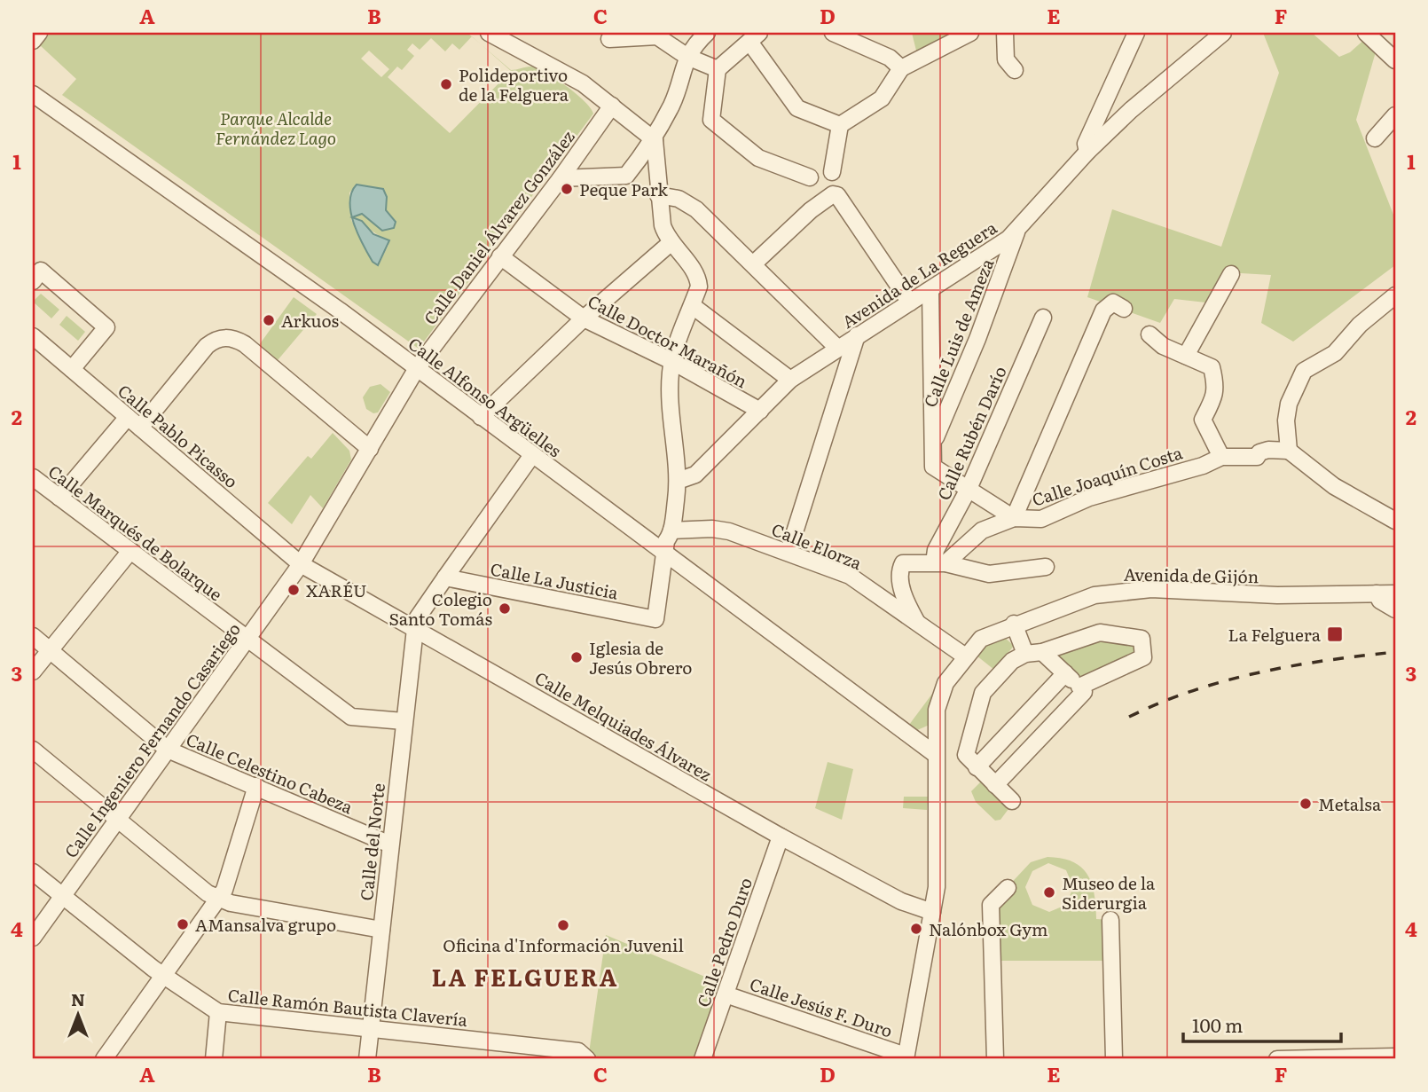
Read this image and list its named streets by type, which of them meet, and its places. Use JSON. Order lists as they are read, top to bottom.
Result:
{
  "streets": {
    "street": [
      "Calle Daniel Álvarez González",
      "Avenida de La Reguera",
      "Calle Luis de Ameza",
      "Calle Doctor Marañón",
      "Calle Alfonso Argüelles",
      "Calle Rubén Darío",
      "Calle Pablo Picasso",
      "Calle Joaquín Costa",
      "Calle Marqués de Bolarque",
      "Calle Elorza",
      "Avenida de Gijón",
      "Calle La Justicia",
      "Calle Melquiades Álvarez",
      "Calle Ingeniero Fernando Casariego",
      "Calle Celestino Cabeza",
      "Calle del Norte",
      "Calle Pedro Duro",
      "Calle Ramón Bautista Clavería",
      "Calle Jesús F. Duro"
    ]
  },
  "crossings": [
    ["Calle Daniel Álvarez González", "Calle Doctor Marañón"],
    ["Calle Daniel Álvarez González", "Calle Alfonso Argüelles"],
    ["Calle Daniel Álvarez González", "Calle Pablo Picasso"],
    ["Calle Daniel Álvarez González", "Calle Melquiades Álvarez"],
    ["Calle Daniel Álvarez González", "Calle Ingeniero Fernando Casariego"],
    ["Avenida de La Reguera", "Calle Luis de Ameza"],
    ["Avenida de La Reguera", "Calle Doctor Marañón"],
    ["Calle Alfonso Argüelles", "Avenida de Gijón"],
    ["Calle Alfonso Argüelles", "Calle La Justicia"],
    ["Calle Alfonso Argüelles", "Calle del Norte"],
    ["Calle Rubén Darío", "Calle Joaquín Costa"],
    ["Calle Pablo Picasso", "Calle Melquiades Álvarez"],
    ["Calle Pablo Picasso", "Calle Ingeniero Fernando Casariego"],
    ["Calle Marqués de Bolarque", "Calle Ingeniero Fernando Casariego"],
    ["Calle Marqués de Bolarque", "Calle del Norte"],
    ["Calle Elorza", "Avenida de Gijón"],
    ["Avenida de Gijón", "Calle Melquiades Álvarez"],
    ["Avenida de Gijón", "Calle Jesús F. Duro"],
    ["Calle La Justicia", "Calle del Norte"],
    ["Calle Melquiades Álvarez", "Calle Ingeniero Fernando Casariego"],
    ["Calle Melquiades Álvarez", "Calle del Norte"],
    ["Calle Melquiades Álvarez", "Calle Pedro Duro"],
    ["Calle Ingeniero Fernando Casariego", "Calle Celestino Cabeza"],
    ["Calle Ingeniero Fernando Casariego", "Calle Ramón Bautista Clavería"],
    ["Calle Celestino Cabeza", "Calle del Norte"],
    ["Calle del Norte", "Calle Ramón Bautista Clavería"],
    ["Calle Pedro Duro", "Calle Jesús F. Duro"]
  ],
  "districts": ["LA FELGUERA"],
  "parks": ["Parque Alcalde Fernández Lago"],
  "places": {
    "other": [
      "Polideportivo de la Felguera",
      "Peque Park",
      "Arkuos",
      "XARÉU",
      "Colegio Santo Tomás",
      "Iglesia de Jesús Obrero",
      "Metalsa",
      "Museo de la Siderurgia",
      "AMansalva grupo",
      "Oficina d'Información Juvenil",
      "Nalónbox Gym"
    ],
    "transit": ["La Felguera"]
  },
  "scale_bar": "100 m",
  "north": "top",
  "grid": {
    "columns": [
      "A",
      "B",
      "C",
      "D",
      "E",
      "F"
    ],
    "rows": [
      "1",
      "2",
      "3",
      "4"
    ]
  }
}
